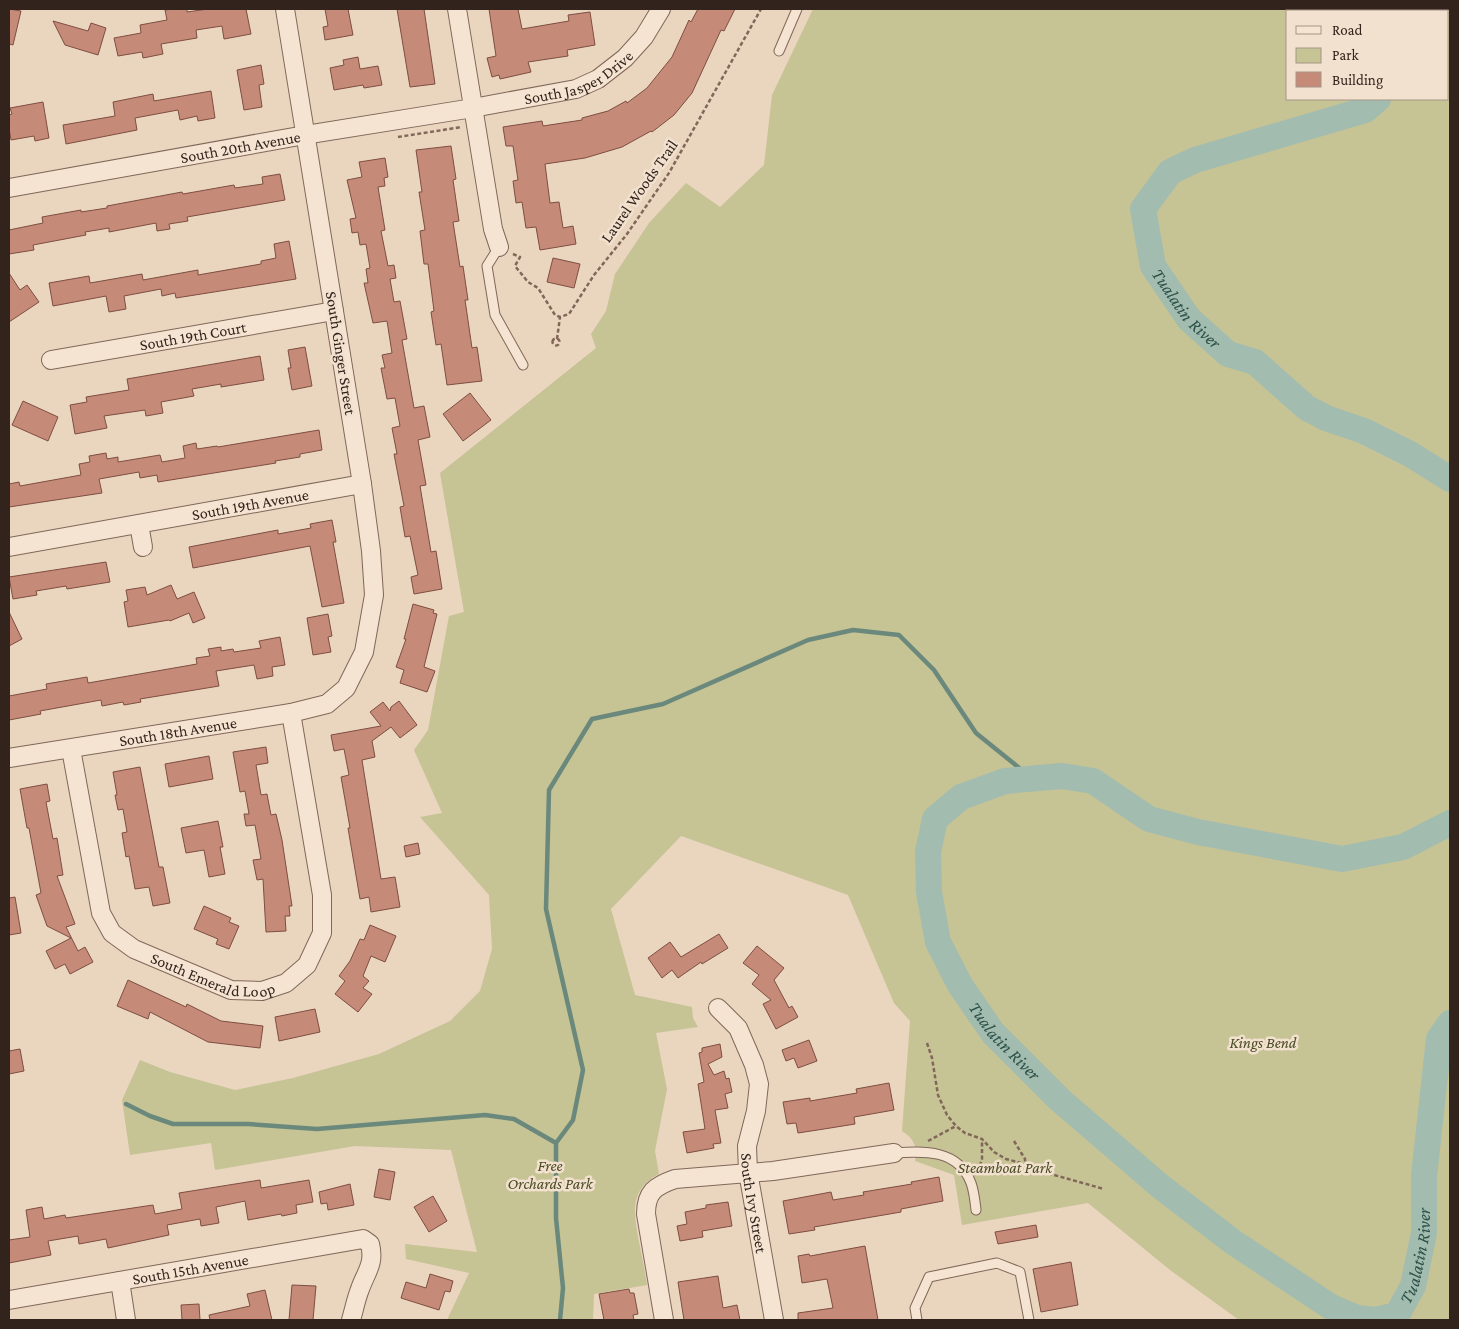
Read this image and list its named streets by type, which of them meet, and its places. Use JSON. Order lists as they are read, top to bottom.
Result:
{
  "streets": {
    "street": [
      "South Jasper Drive",
      "South 20th Avenue",
      "South 19th Court",
      "South Ginger Street",
      "South 19th Avenue",
      "South 18th Avenue",
      "South Emerald Loop",
      "South Ivy Street",
      "South 15th Avenue"
    ],
    "path": ["Laurel Woods Trail"]
  },
  "crossings": [
    ["South Jasper Drive", "South 20th Avenue"],
    ["South 20th Avenue", "South Ginger Street"],
    ["South 19th Court", "South Ginger Street"],
    ["South Ginger Street", "South 19th Avenue"],
    ["South Ginger Street", "South 18th Avenue"],
    ["South 18th Avenue", "South Emerald Loop"]
  ],
  "water": ["Tualatin River"],
  "parks": ["Kings Bend", "Free Orchards Park", "Steamboat Park"],
  "legend": ["Road", "Park", "Building"]
}
